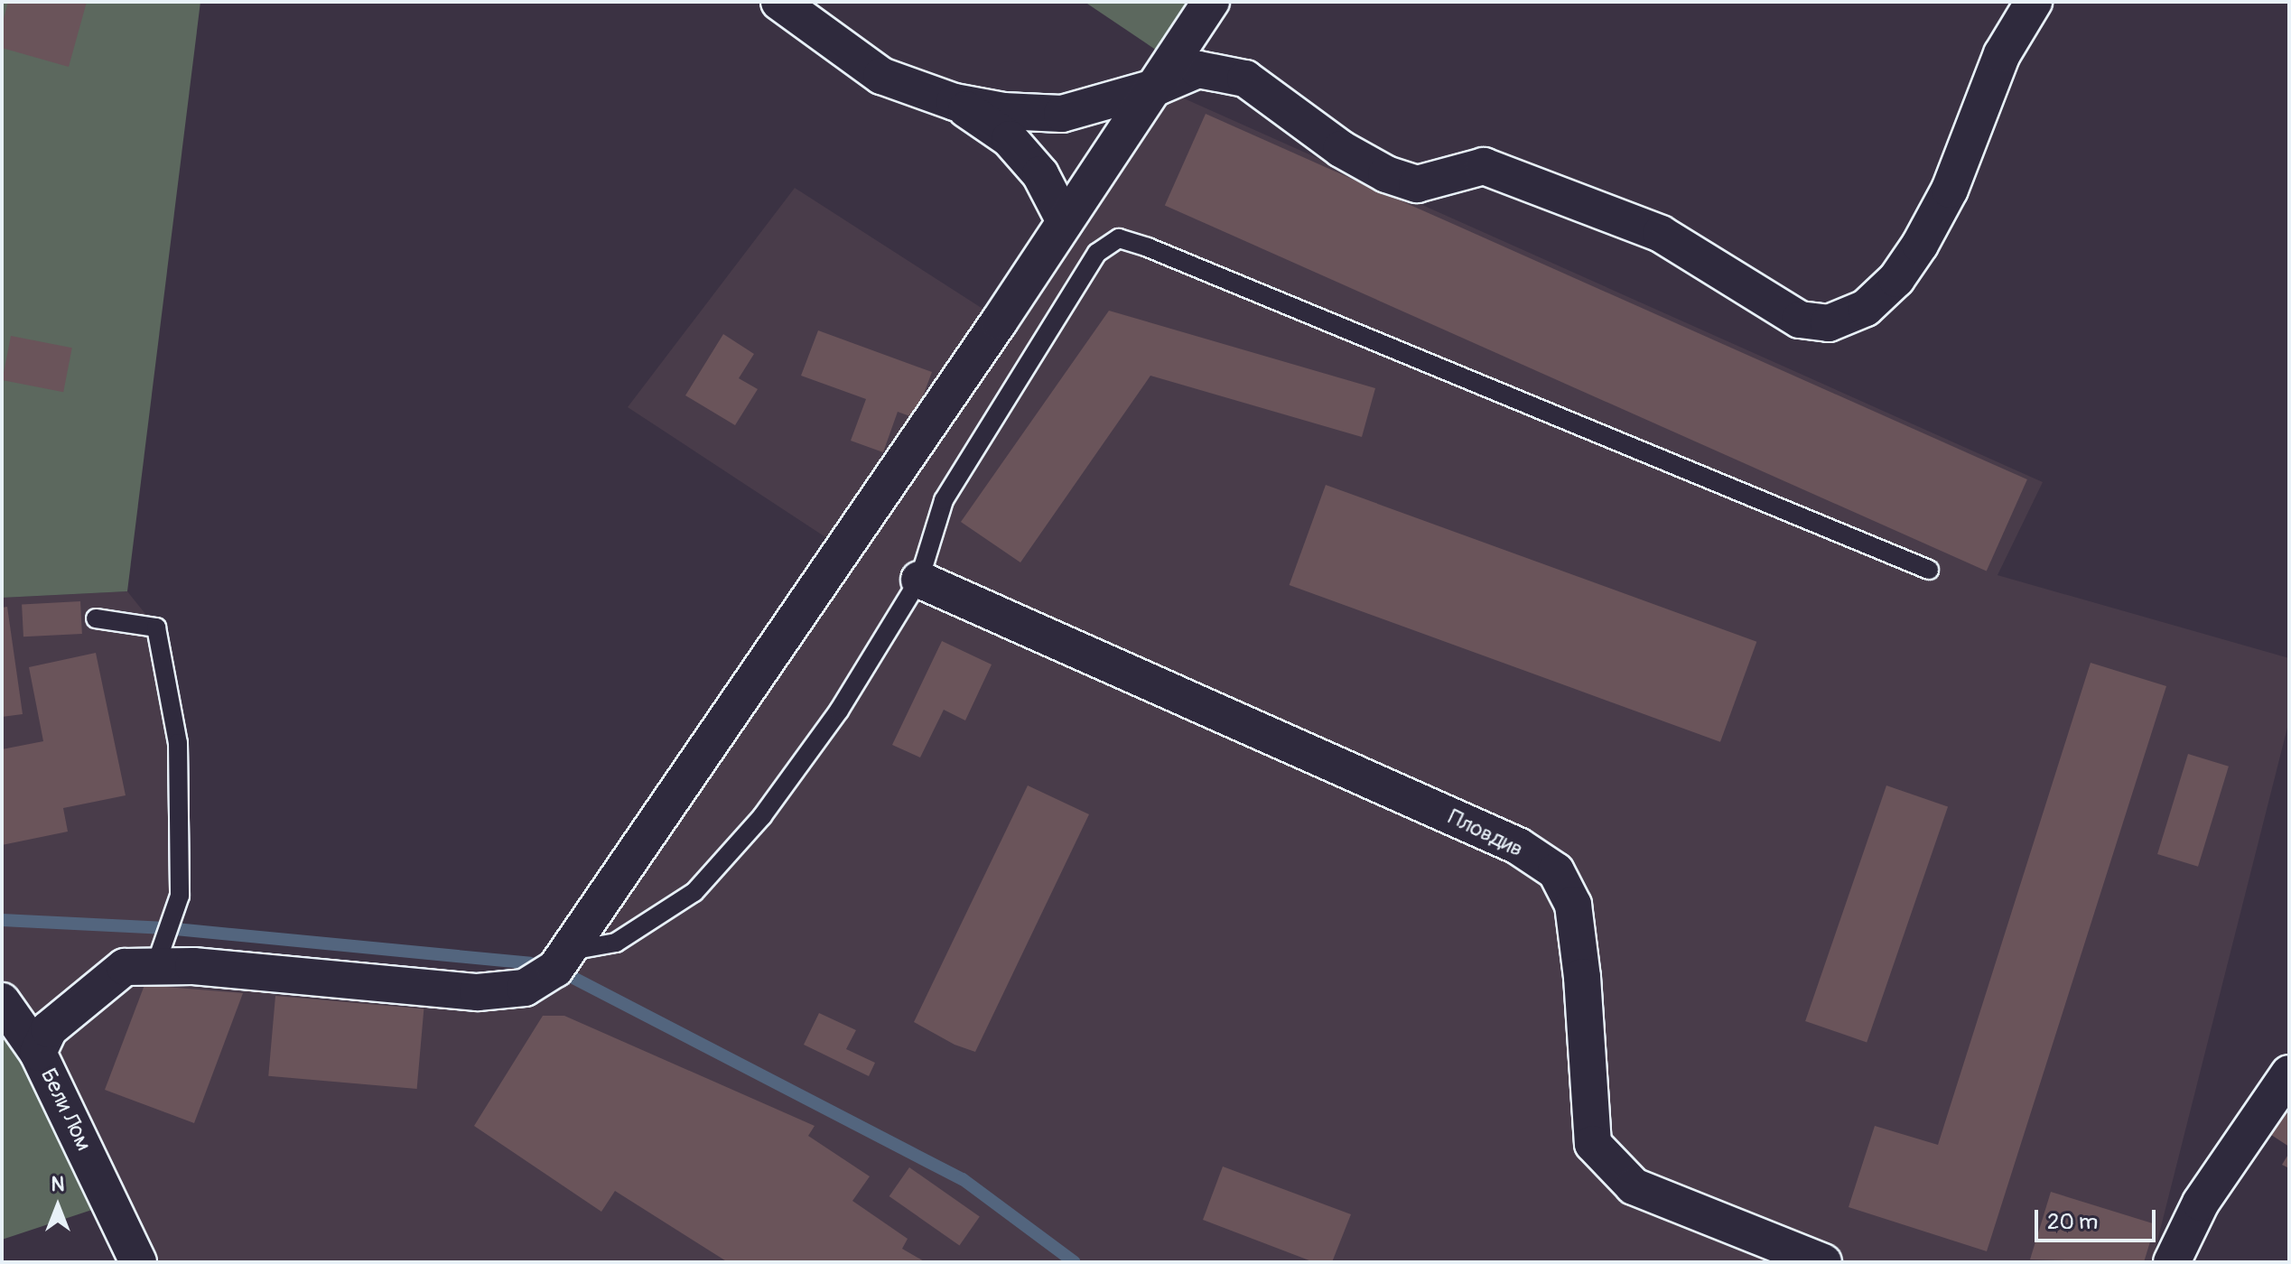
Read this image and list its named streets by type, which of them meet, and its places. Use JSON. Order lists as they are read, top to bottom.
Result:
{
  "streets": {
    "street": ["Пловдив", "Бели Лом"]
  },
  "scale_bar": "20 m",
  "north": "top"
}
